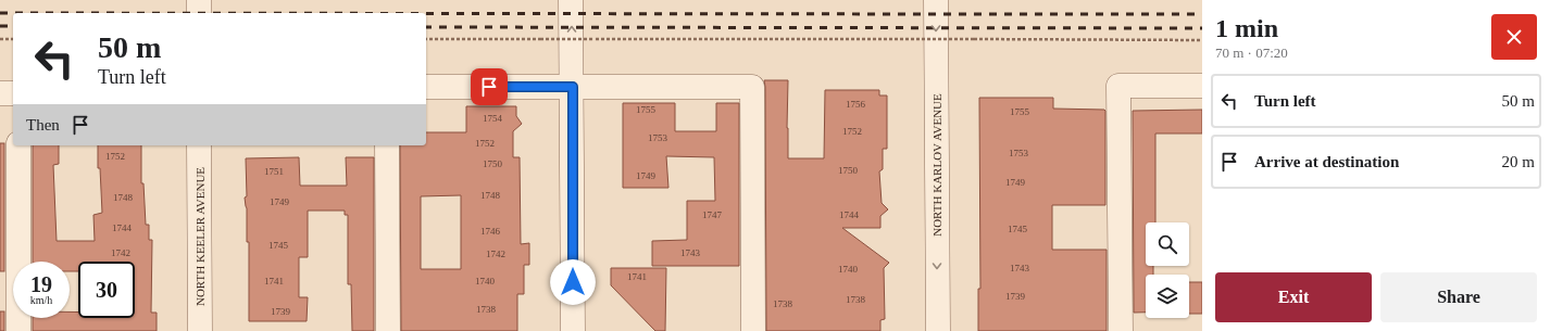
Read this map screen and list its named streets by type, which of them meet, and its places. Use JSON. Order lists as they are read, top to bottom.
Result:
{
  "streets": {
    "street": ["NORTH KARLOV AVENUE", "NORTH KEELER AVENUE"]
  },
  "one_way": ["NORTH KARLOV AVENUE"],
  "house_numbers": [
    "1756",
    "1755",
    "1755",
    "1754",
    "1752",
    "1753",
    "1752",
    "1753",
    "1752",
    "1750",
    "1750",
    "1751",
    "1749",
    "1749",
    "1748",
    "1748",
    "1749",
    "1747",
    "1744",
    "1744",
    "1745",
    "1746",
    "1745",
    "1742",
    "1743",
    "1742",
    "1743",
    "1740",
    "1741",
    "1741",
    "1740",
    "1739",
    "1738",
    "1738",
    "1738",
    "1739"
  ],
  "page": {
    "heading": ["1 min", "70 m · 07:20"],
    "turn": ["50 m", "Turn left"],
    "list": [
      {
        "name": "Turn left",
        "value": "50 m"
      },
      {
        "name": "Arrive at destination",
        "value": "20 m"
      }
    ],
    "then": "Then",
    "speed": "19 km/h",
    "limit": "30",
    "buttons": ["Exit", "Share"]
  }
}
